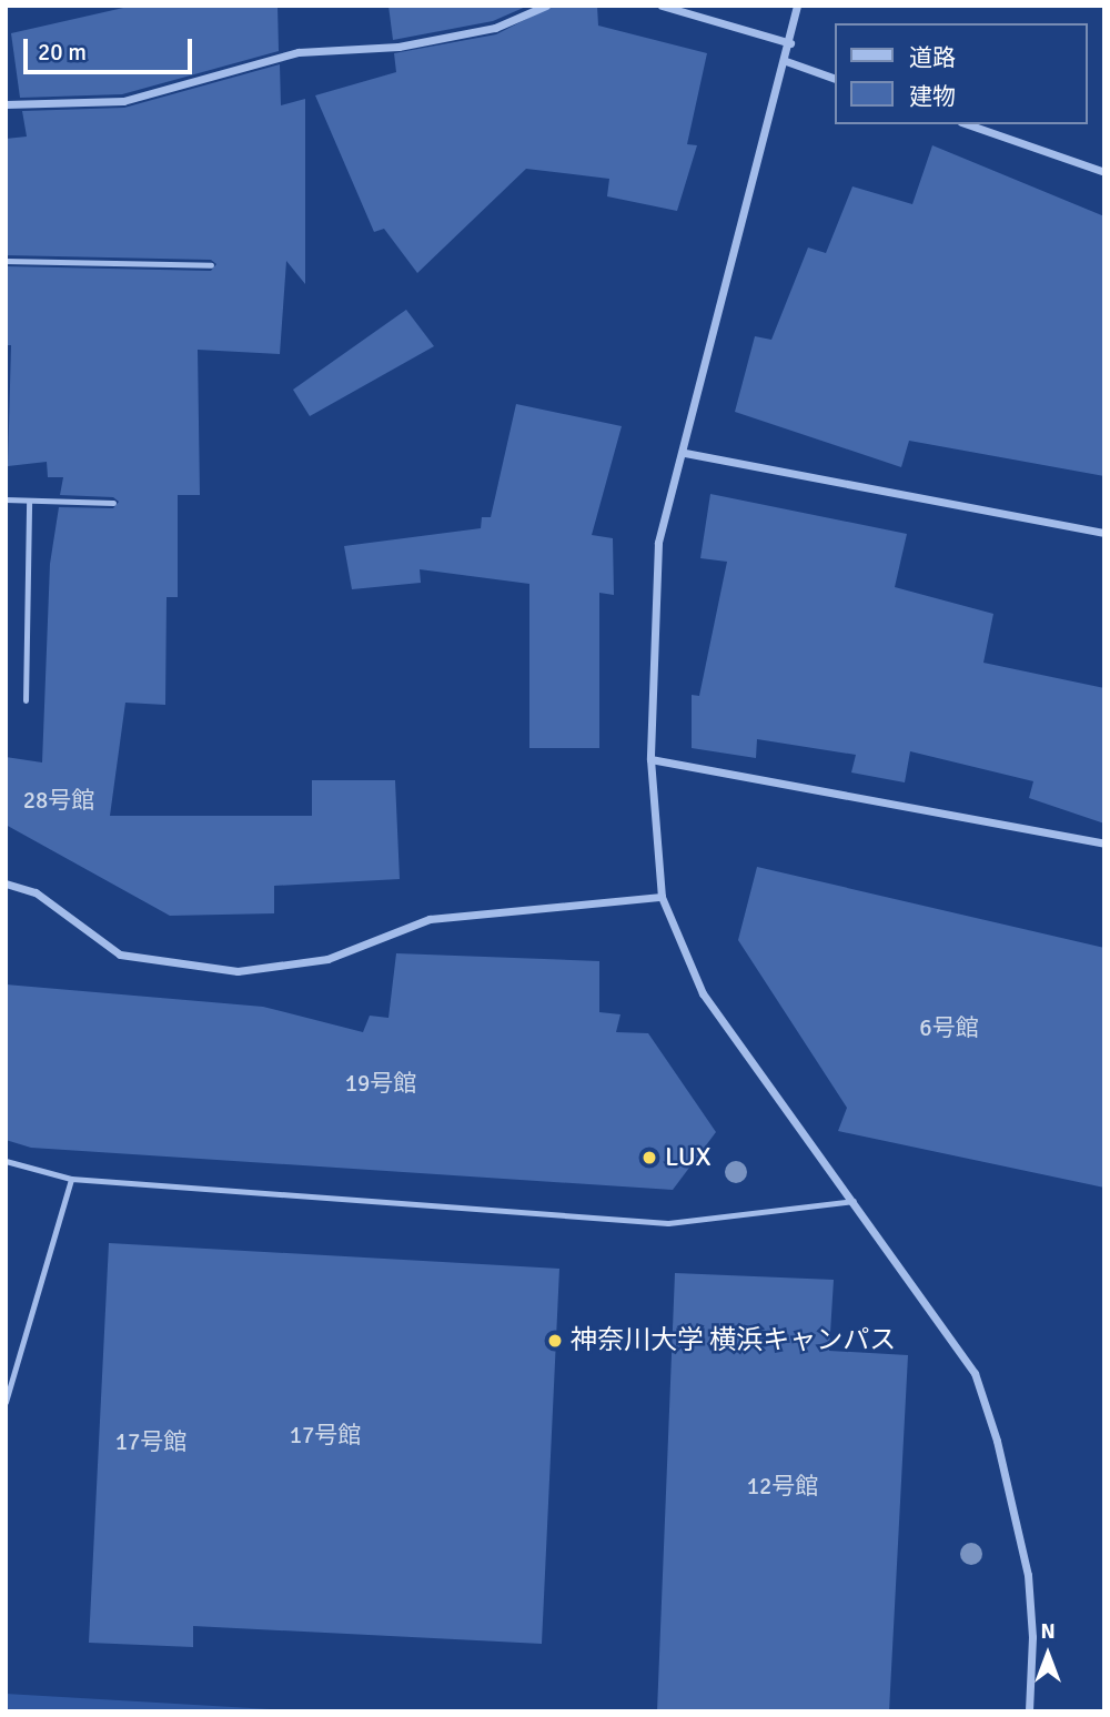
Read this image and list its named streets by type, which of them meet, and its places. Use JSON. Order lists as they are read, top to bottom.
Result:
{
  "places": ["LUX", "神奈川大学 横浜キャンパス"],
  "house_numbers": [
    "28号館",
    "6号館",
    "19号館",
    "17号館",
    "17号館",
    "12号館"
  ],
  "legend": ["道路", "建物"],
  "scale_bar": "20 m",
  "north": "top"
}
